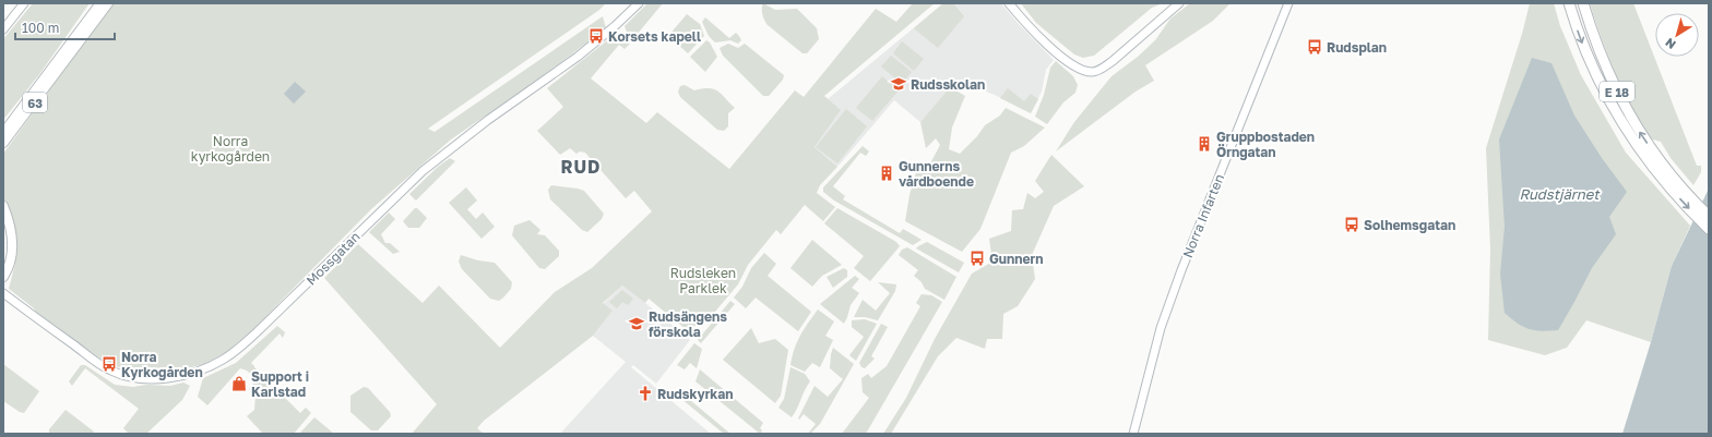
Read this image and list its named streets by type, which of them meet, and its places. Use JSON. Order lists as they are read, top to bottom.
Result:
{
  "streets": {
    "highway": ["E 18"],
    "main road": ["63"],
    "street": ["Norra Infarten", "Mossgatan"]
  },
  "districts": ["RUD"],
  "water": ["Rudstjärnet"],
  "parks": ["Norra kyrkogården", "Rudsleken Parklek"],
  "places": {
    "bus stop": [
      "Korsets kapell",
      "Rudsplan",
      "Solhemsgatan",
      "Gunnern",
      "Norra Kyrkogården"
    ],
    "school or university": ["Rudsskolan", "Rudsängens förskola"],
    "building": ["Gruppbostaden Örngatan", "Gunnerns vårdboende"],
    "shop": ["Support i Karlstad"],
    "church": ["Rudskyrkan"]
  },
  "scale_bar": "100 m",
  "north": "bottom left"
}
